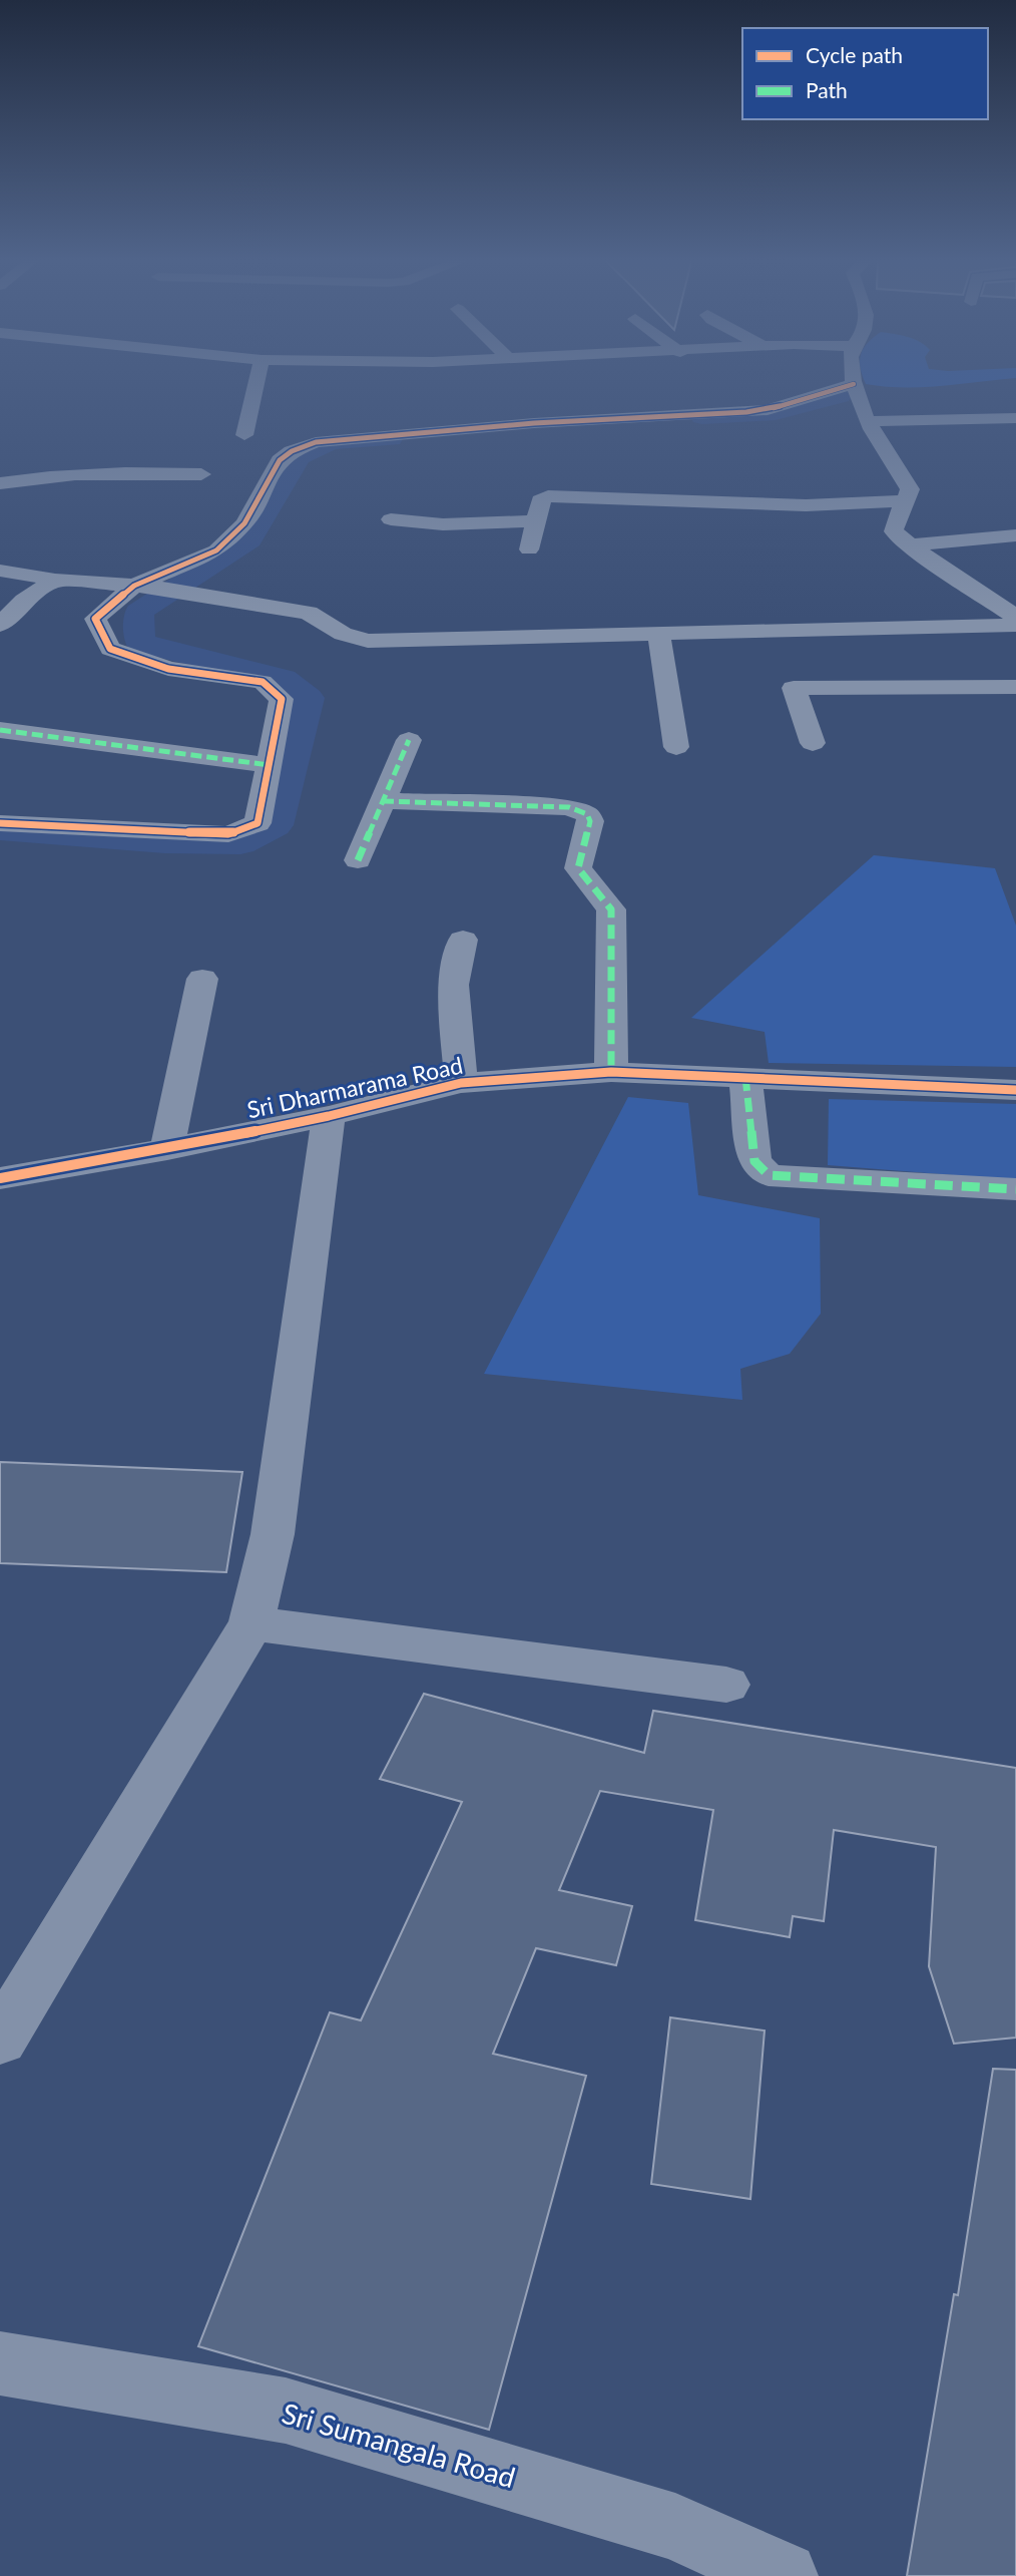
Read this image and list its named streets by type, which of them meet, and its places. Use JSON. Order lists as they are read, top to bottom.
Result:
{
  "streets": {
    "street": ["Sri Dharmarama Road", "Sri Sumangala Road"]
  },
  "legend": ["Cycle path", "Path"]
}
